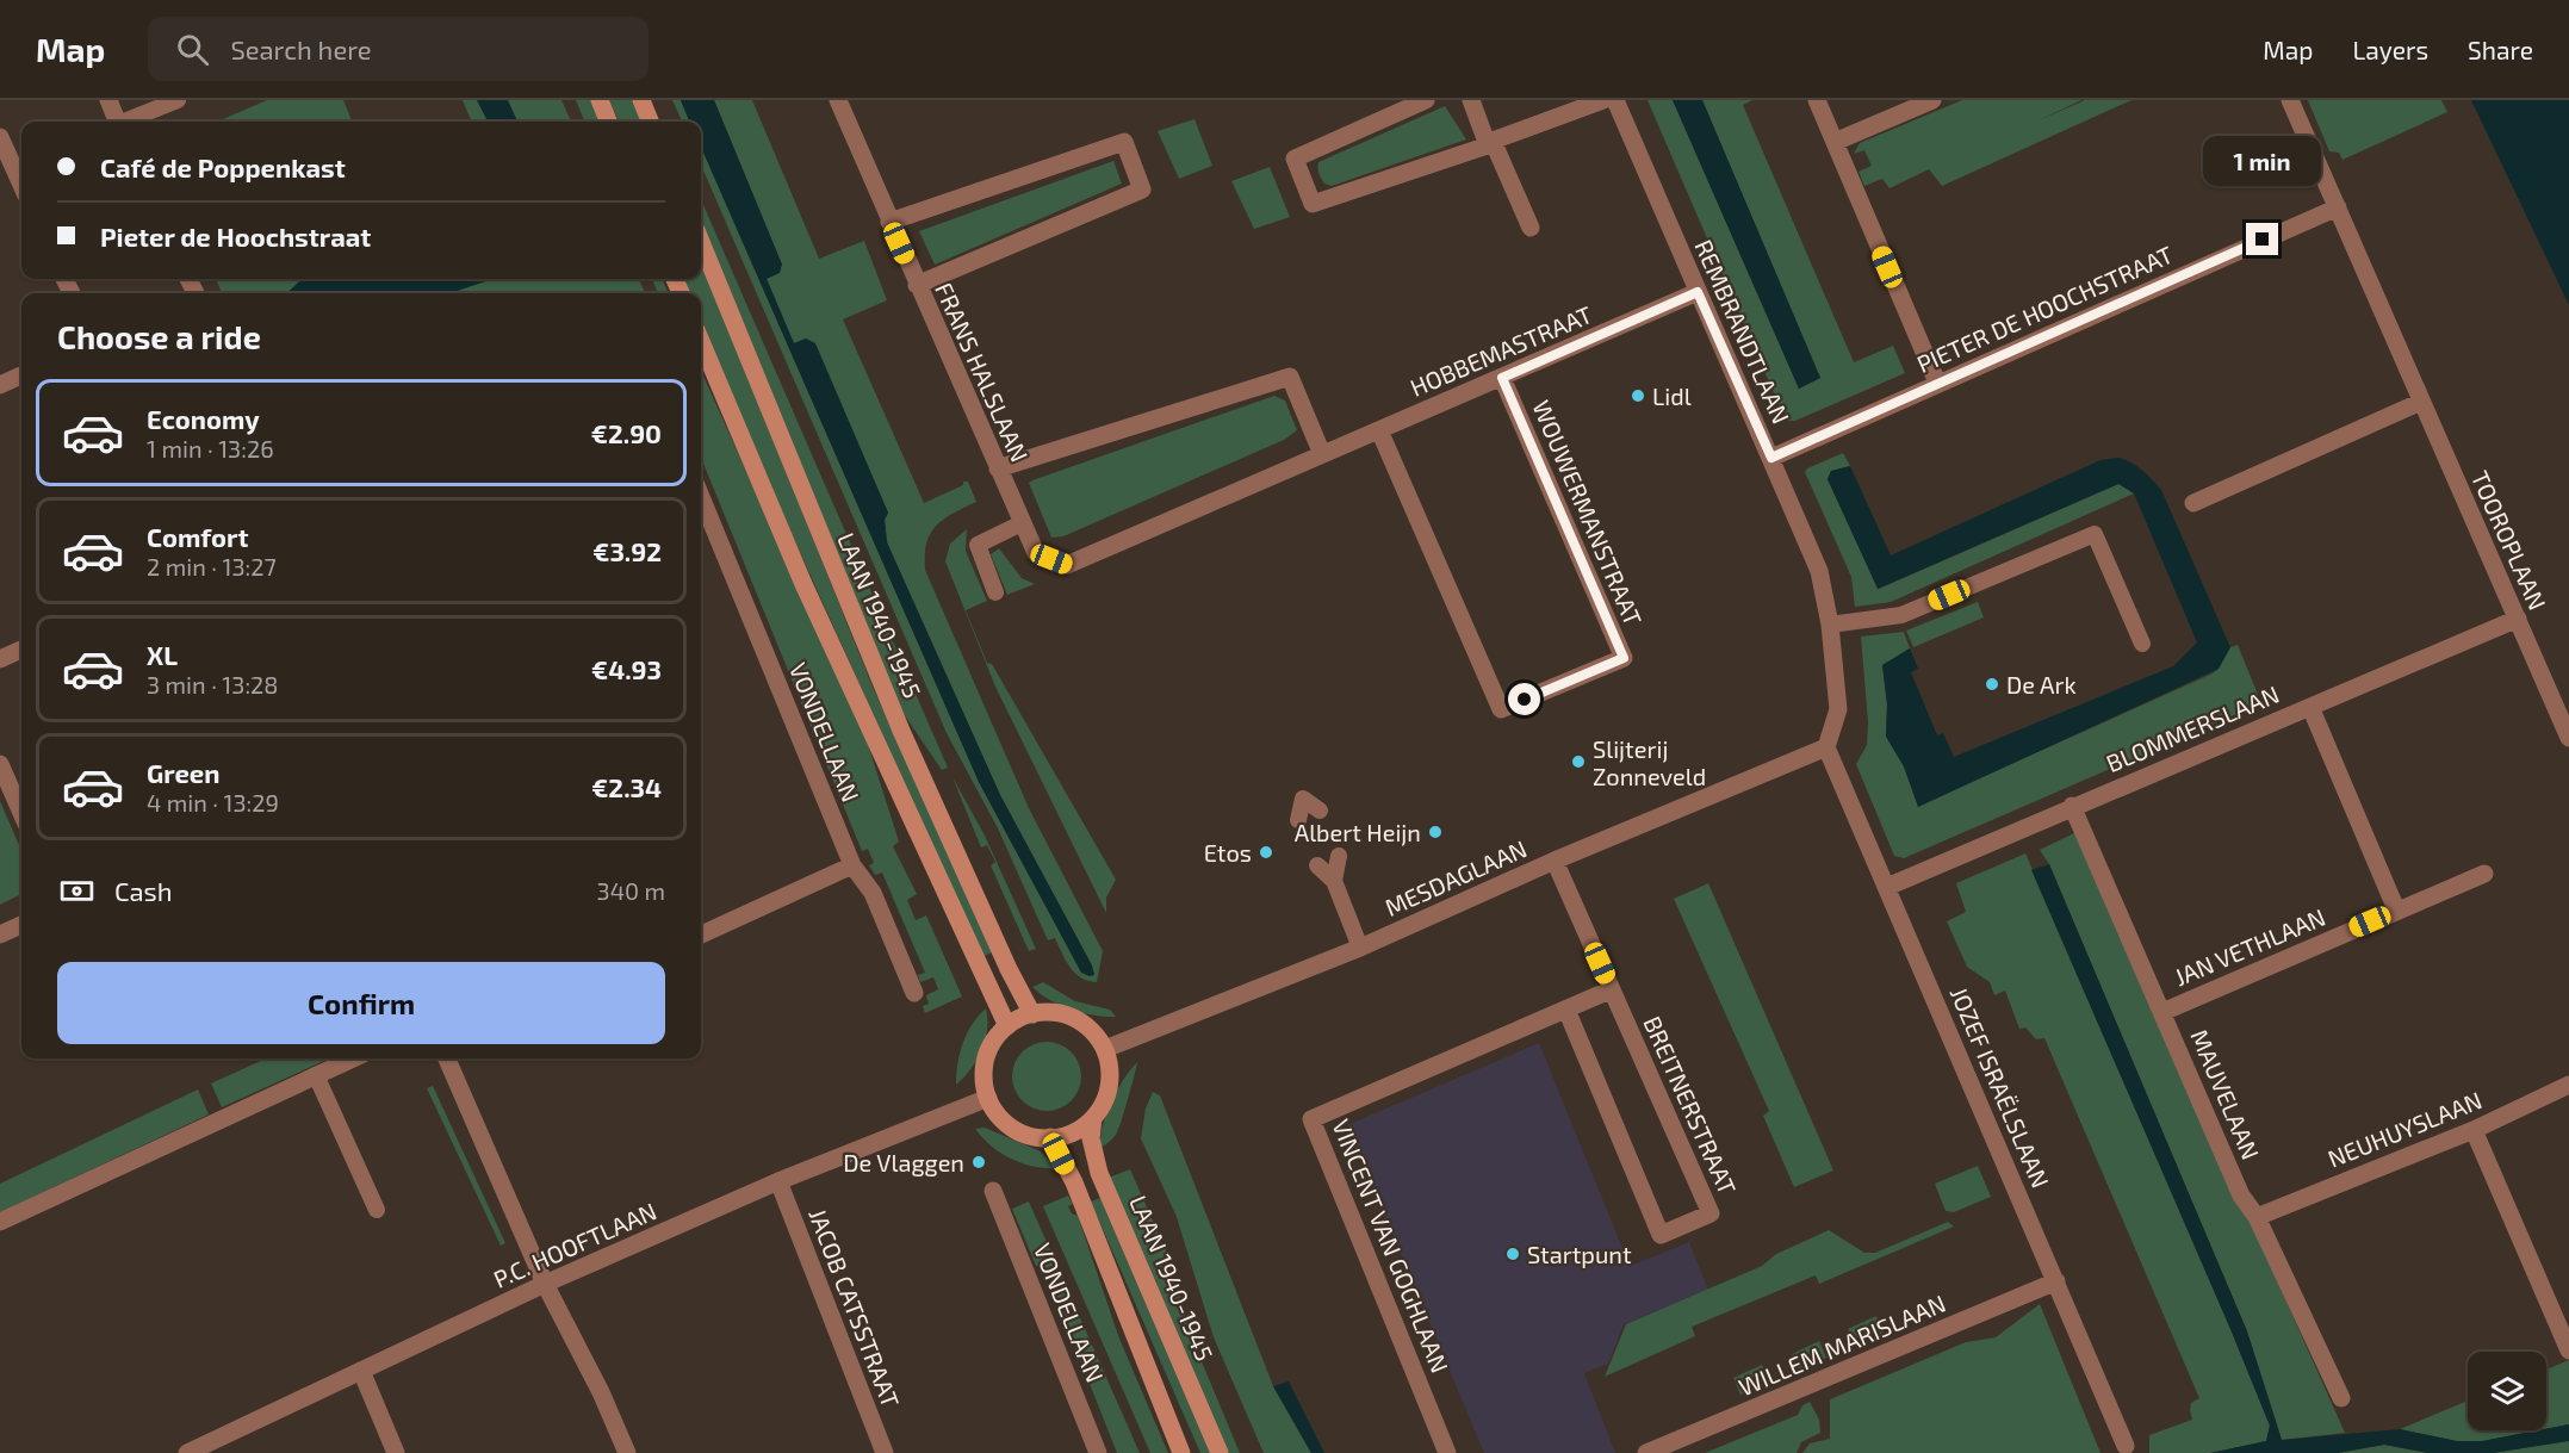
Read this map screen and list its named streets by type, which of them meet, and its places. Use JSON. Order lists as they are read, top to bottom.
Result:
{
  "streets": {
    "main road": ["LAAN 1940-1945"],
    "street": [
      "PIETER DE HOOCHSTRAAT",
      "REMBRANDTLAAN",
      "HOBBEMASTRAAT",
      "FRANS HALSLAAN",
      "WOUWERMANSTRAAT",
      "TOOROPLAAN",
      "BLOMMERSLAAN",
      "VONDELLAAN",
      "MESDAGLAAN",
      "JAN VETHLAAN",
      "JOZEF ISRAËLSLAAN",
      "MAUVELAAN",
      "BREITNERSTRAAT",
      "NEUHUYSLAAN",
      "P.C. HOOFTLAAN",
      "VINCENT VAN GOGHLAAN",
      "JACOB CATSSTRAAT",
      "WILLEM MARISLAAN"
    ]
  },
  "crossings": [
    ["PIETER DE HOOCHSTRAAT", "REMBRANDTLAAN"],
    ["PIETER DE HOOCHSTRAAT", "TOOROPLAAN"],
    ["REMBRANDTLAAN", "HOBBEMASTRAAT"],
    ["REMBRANDTLAAN", "MESDAGLAAN"],
    ["REMBRANDTLAAN", "JOZEF ISRAËLSLAAN"],
    ["HOBBEMASTRAAT", "FRANS HALSLAAN"],
    ["HOBBEMASTRAAT", "WOUWERMANSTRAAT"],
    ["TOOROPLAAN", "BLOMMERSLAAN"],
    ["LAAN 1940-1945", "MESDAGLAAN"],
    ["LAAN 1940-1945", "P.C. HOOFTLAAN"],
    ["BLOMMERSLAAN", "JOZEF ISRAËLSLAAN"],
    ["BLOMMERSLAAN", "MAUVELAAN"],
    ["MESDAGLAAN", "JOZEF ISRAËLSLAAN"],
    ["MESDAGLAAN", "BREITNERSTRAAT"],
    ["MESDAGLAAN", "P.C. HOOFTLAAN"],
    ["JAN VETHLAAN", "MAUVELAAN"],
    ["JOZEF ISRAËLSLAAN", "WILLEM MARISLAAN"],
    ["MAUVELAAN", "NEUHUYSLAAN"],
    ["BREITNERSTRAAT", "VINCENT VAN GOGHLAAN"],
    ["P.C. HOOFTLAAN", "JACOB CATSSTRAAT"]
  ],
  "places": [
    "Lidl",
    "De Ark",
    "Slijterij Zonneveld",
    "Albert Heijn",
    "Etos",
    "De Vlaggen",
    "Startpunt"
  ],
  "page": {
    "header": "Map",
    "search": "Search here",
    "nav": ["Map", "Layers", "Share"],
    "banner": ["Café de Poppenkast", "Pieter de Hoochstraat"],
    "bubble": "1 min",
    "heading": "Choose a ride",
    "list": [
      {
        "name": "Economy",
        "note": "1 min · 13:26",
        "value": "€2.90"
      },
      {
        "name": "Comfort",
        "note": "2 min · 13:27",
        "value": "€3.92"
      },
      {
        "name": "XL",
        "note": "3 min · 13:28",
        "value": "€4.93"
      },
      {
        "name": "Green",
        "note": "4 min · 13:29",
        "value": "€2.34"
      }
    ],
    "pay": ["Cash", "340 m"],
    "buttons": "Confirm"
  }
}
